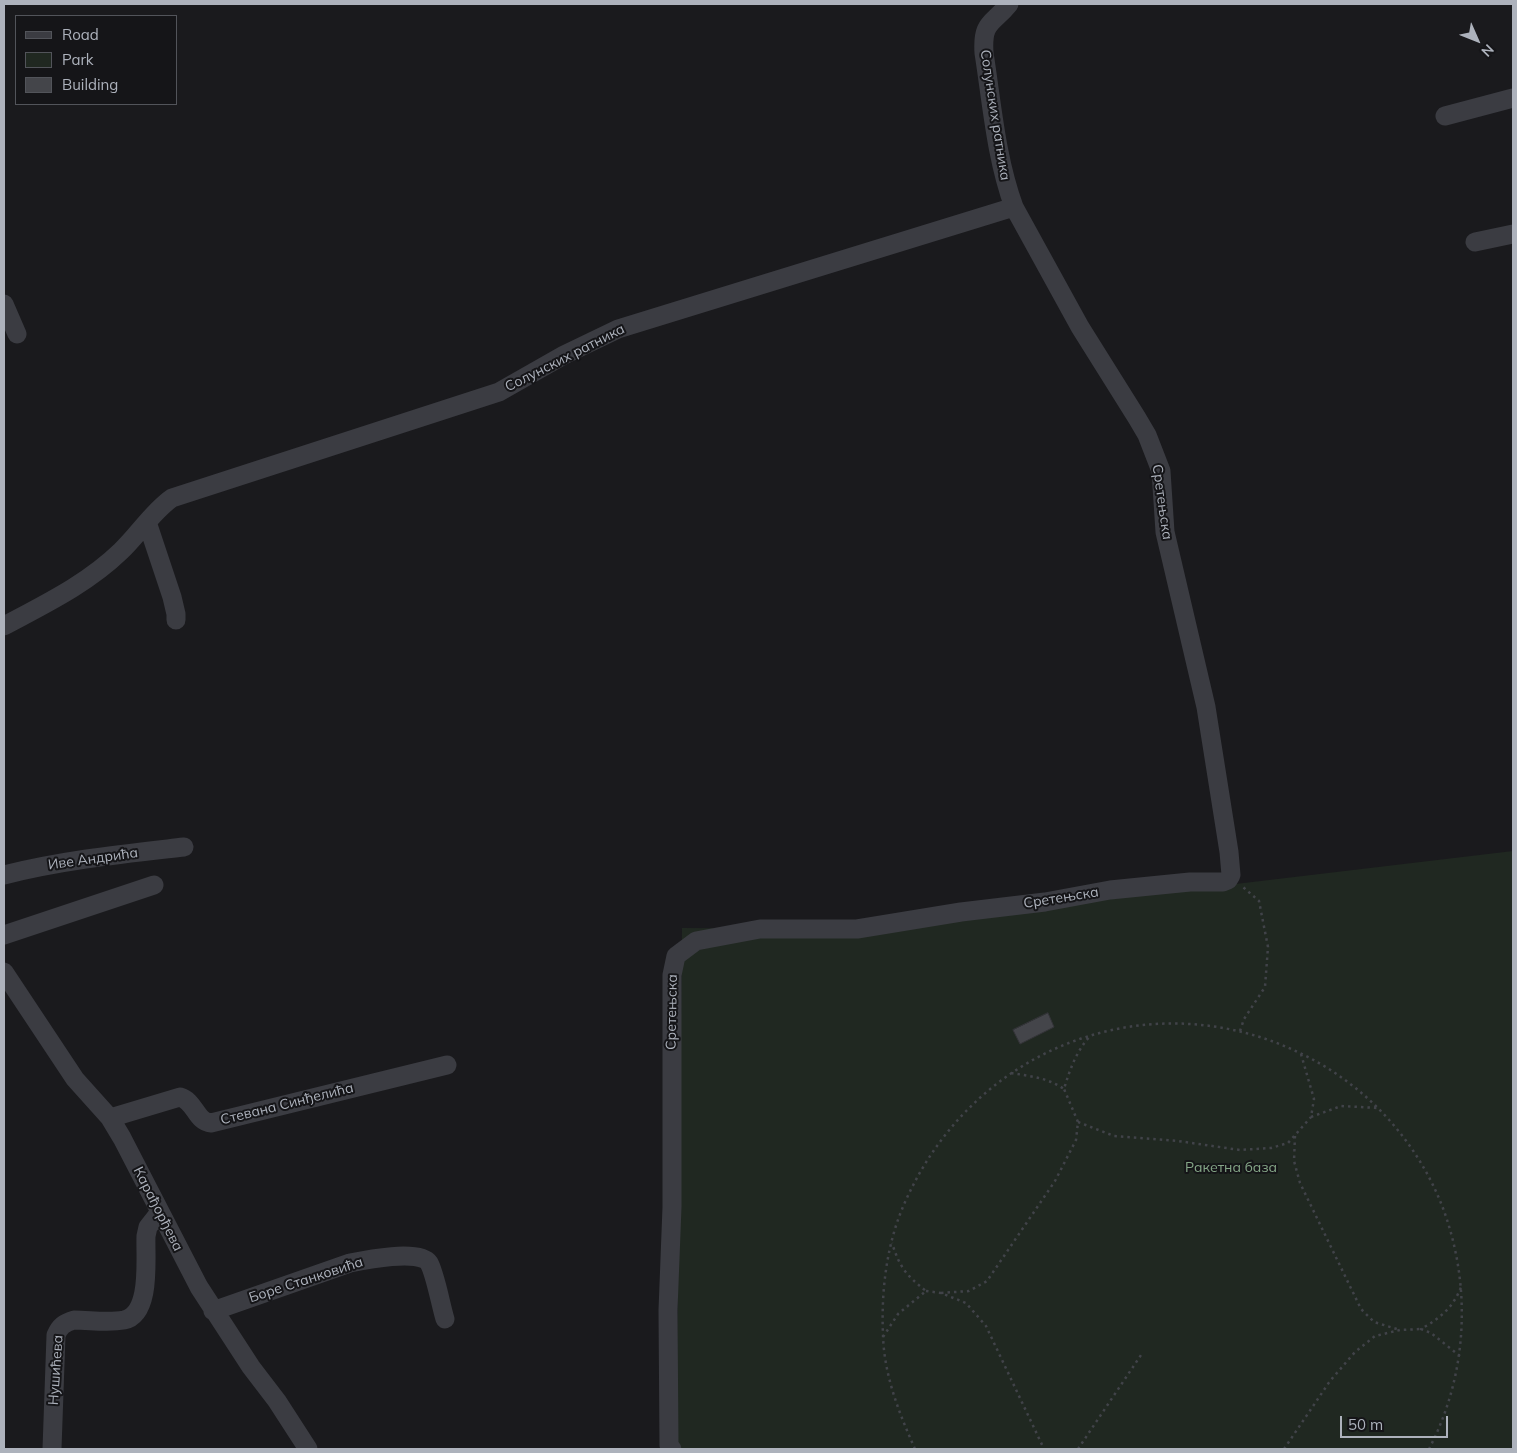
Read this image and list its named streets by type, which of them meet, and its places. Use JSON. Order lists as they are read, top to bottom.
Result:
{
  "streets": {
    "street": [
      "Солунских ратника",
      "Сретењска",
      "Иве Андрића",
      "Стевана Синђелића",
      "Карађорђева",
      "Боре Станковића",
      "Нушићева"
    ]
  },
  "crossings": [
    ["Солунских ратника", "Сретењска"],
    ["Стевана Синђелића", "Карађорђева"],
    ["Карађорђева", "Боре Станковића"],
    ["Карађорђева", "Нушићева"]
  ],
  "parks": ["Ракетна база"],
  "legend": ["Road", "Park", "Building"],
  "scale_bar": "50 m",
  "north": "bottom right"
}
